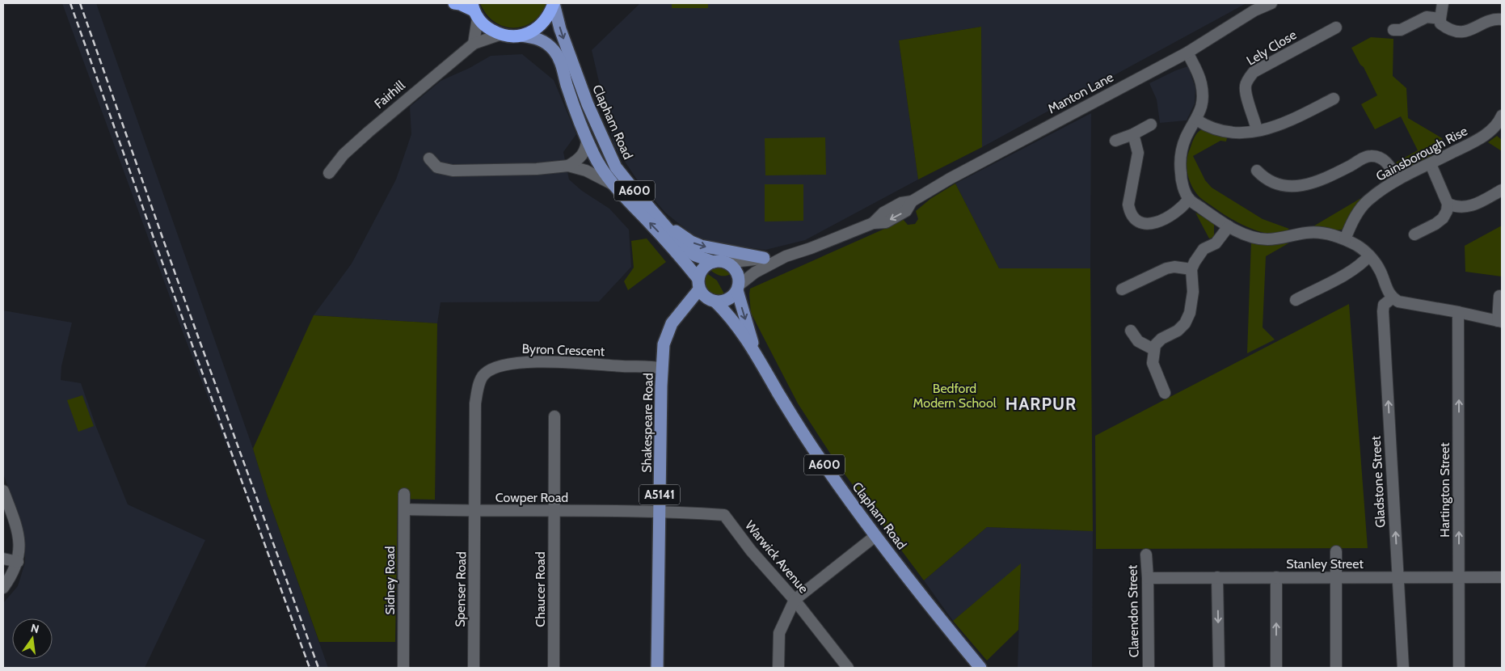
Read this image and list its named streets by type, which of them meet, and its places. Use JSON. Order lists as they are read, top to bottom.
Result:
{
  "streets": {
    "main road": [
      "Clapham Road",
      "A600",
      "Shakespeare Road",
      "A5141"
    ],
    "street": [
      "Lely Close",
      "Manton Lane",
      "Fairhill",
      "Gainsborough Rise",
      "Byron Crescent",
      "Gladstone Street",
      "Hartington Street",
      "Cowper Road",
      "Warwick Avenue",
      "Stanley Street",
      "Sidney Road",
      "Spenser Road",
      "Chaucer Road",
      "Clarendon Street"
    ]
  },
  "crossings": [
    ["Manton Lane", "Clapham Road"],
    ["Manton Lane", "A600"],
    ["Manton Lane", "Shakespeare Road"],
    ["Clapham Road", "A600"],
    ["Clapham Road", "Shakespeare Road"],
    ["A600", "Shakespeare Road"],
    ["Byron Crescent", "Shakespeare Road"],
    ["Byron Crescent", "Cowper Road"],
    ["Byron Crescent", "Spenser Road"],
    ["Shakespeare Road", "Cowper Road"],
    ["Shakespeare Road", "Warwick Avenue"],
    ["Gladstone Street", "Stanley Street"],
    ["Hartington Street", "Stanley Street"],
    ["Cowper Road", "Warwick Avenue"],
    ["Cowper Road", "Sidney Road"],
    ["Cowper Road", "Spenser Road"],
    ["Cowper Road", "Chaucer Road"],
    ["Stanley Street", "Clarendon Street"]
  ],
  "one_way": ["Gladstone Street", "Hartington Street"],
  "districts": ["HARPUR"],
  "parks": ["Bedford Modern School"],
  "north": "top"
}
